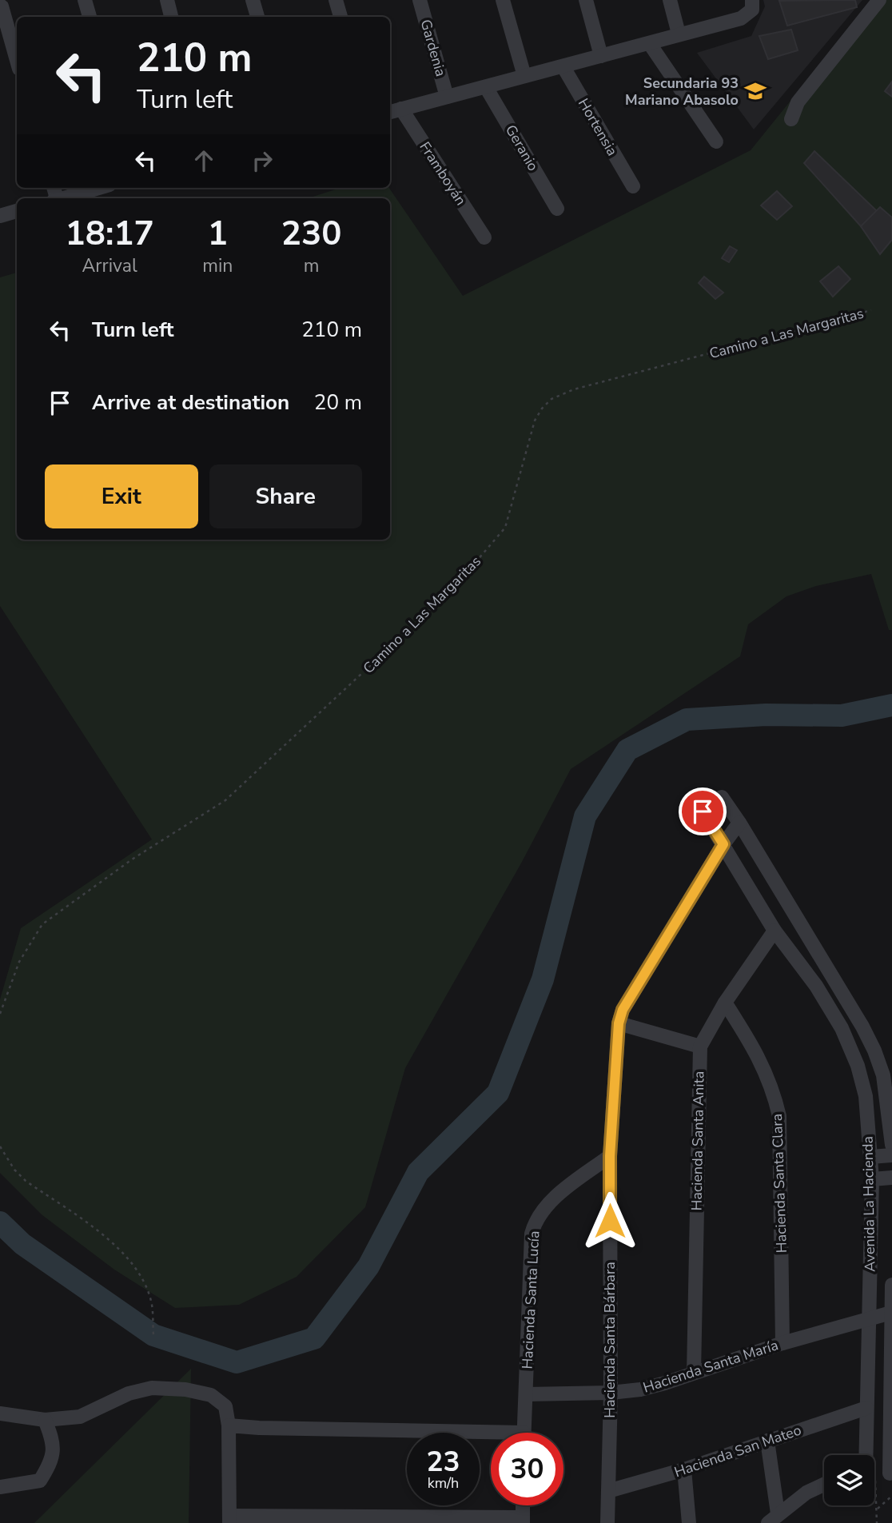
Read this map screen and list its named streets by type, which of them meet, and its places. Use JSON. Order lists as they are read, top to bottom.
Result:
{
  "streets": {
    "street": [
      "Gardenia",
      "Hortensia",
      "Geranio",
      "Framboyán",
      "Hacienda Santa Anita",
      "Hacienda Santa Clara",
      "Avenida La Hacienda",
      "Hacienda Santa Lucía",
      "Hacienda Santa Bárbara",
      "Hacienda Santa María",
      "Hacienda San Mateo"
    ],
    "path": ["Camino a Las Margaritas"]
  },
  "crossings": [
    ["Hacienda Santa Anita", "Hacienda Santa Clara"],
    ["Hacienda Santa Anita", "Avenida La Hacienda"],
    ["Hacienda Santa Anita", "Hacienda Santa María"],
    ["Hacienda Santa Clara", "Hacienda Santa María"],
    ["Avenida La Hacienda", "Hacienda Santa Bárbara"],
    ["Avenida La Hacienda", "Hacienda Santa María"],
    ["Avenida La Hacienda", "Hacienda San Mateo"],
    ["Hacienda Santa Lucía", "Hacienda Santa Bárbara"],
    ["Hacienda Santa Lucía", "Hacienda Santa María"],
    ["Hacienda Santa Bárbara", "Hacienda Santa María"],
    ["Hacienda Santa Bárbara", "Hacienda San Mateo"]
  ],
  "places": {
    "school or university": ["Secundaria 93 Mariano Abasolo"]
  },
  "page": {
    "turn": ["210 m", "Turn left"],
    "eta": [
      "18:17",
      "Arrival",
      "1",
      "min",
      "230",
      "m"
    ],
    "list": [
      {
        "name": "Turn left",
        "value": "210 m"
      },
      {
        "name": "Arrive at destination",
        "value": "20 m"
      }
    ],
    "buttons": ["Exit", "Share"],
    "speed": "23 km/h",
    "limit": "30"
  }
}
